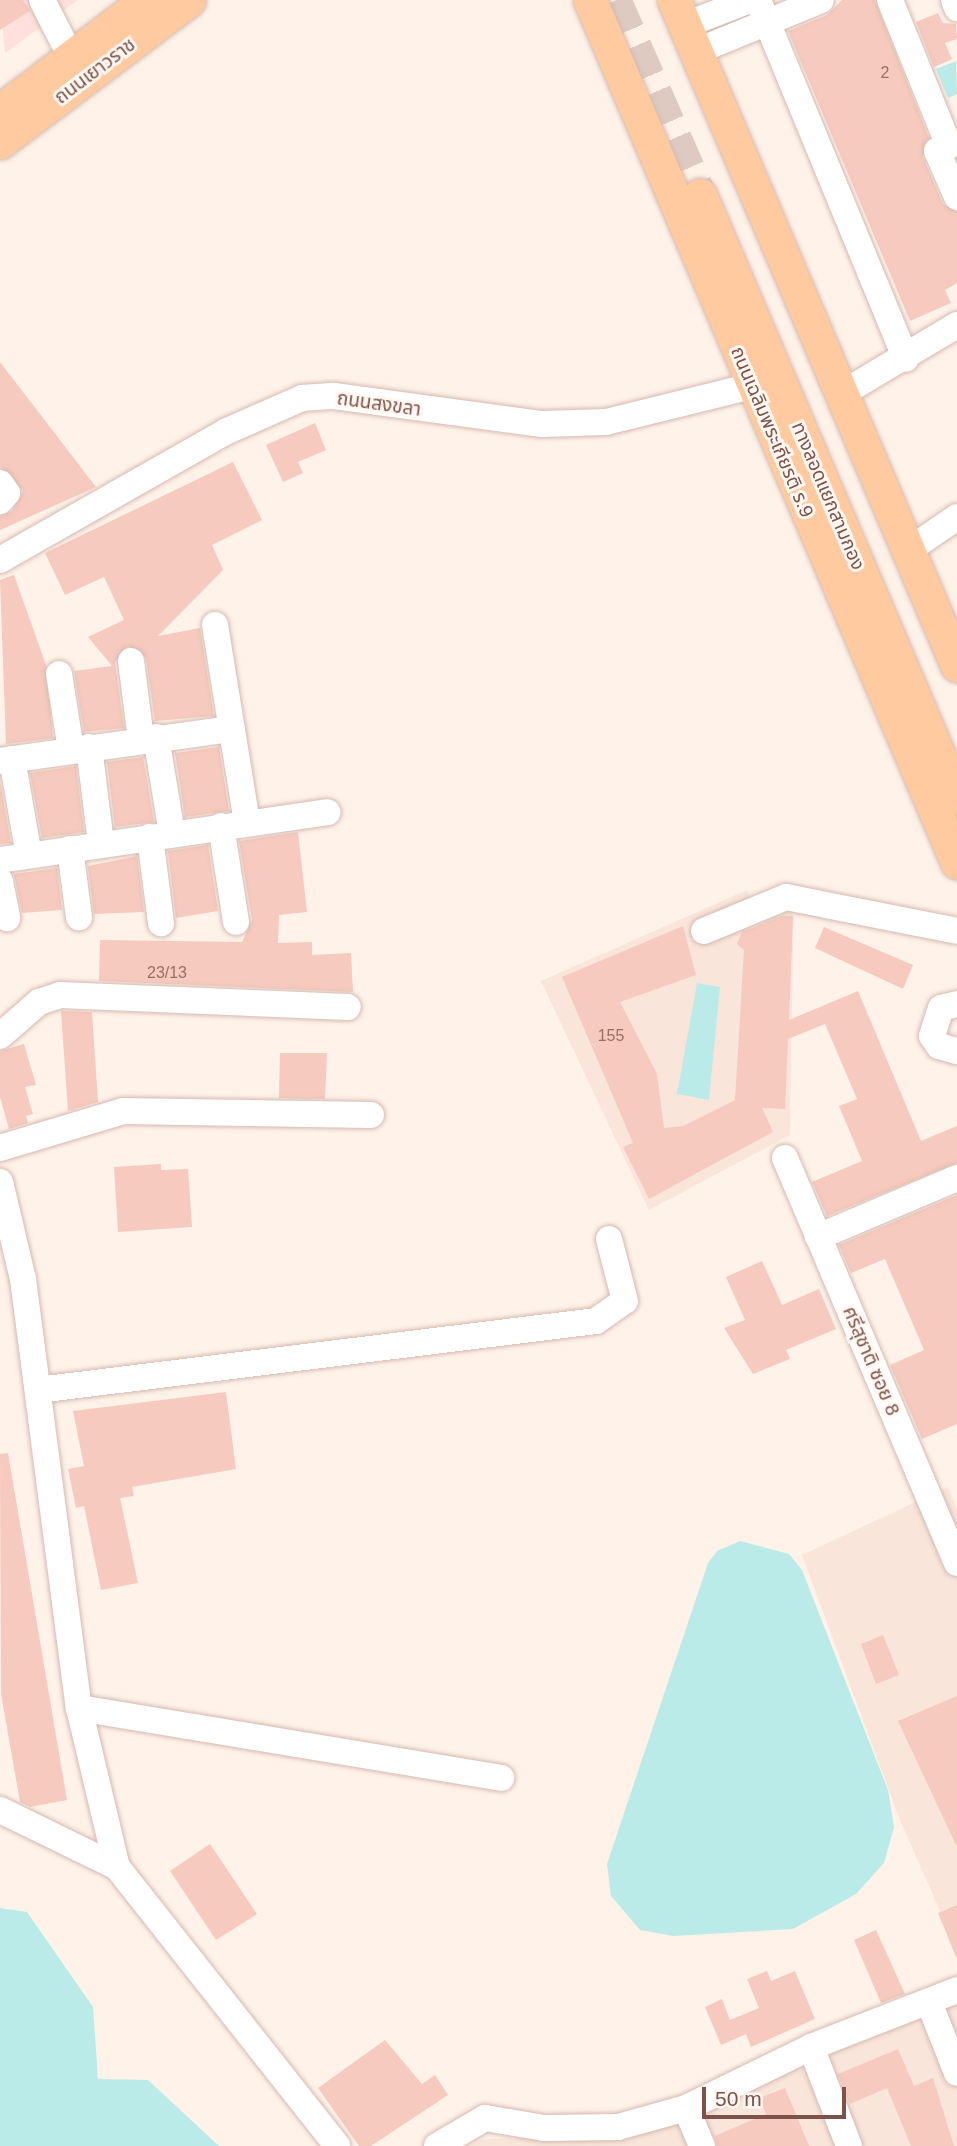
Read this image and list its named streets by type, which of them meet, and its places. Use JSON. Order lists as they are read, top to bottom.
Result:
{
  "streets": {
    "main road": ["ถนนเยาวราช", "ถนนเฉลิมพระเกียรติ ร.9", "ทางลอดแยกสามกอง"],
    "street": ["ถนนสงขลา", "ศรีสุชาติ ซอย 8"]
  },
  "crossings": [
    ["ถนนสงขลา", "ถนนเฉลิมพระเกียรติ ร.9"]
  ],
  "house_numbers": ["2", "23/13", "155"],
  "scale_bar": "50 m"
}
